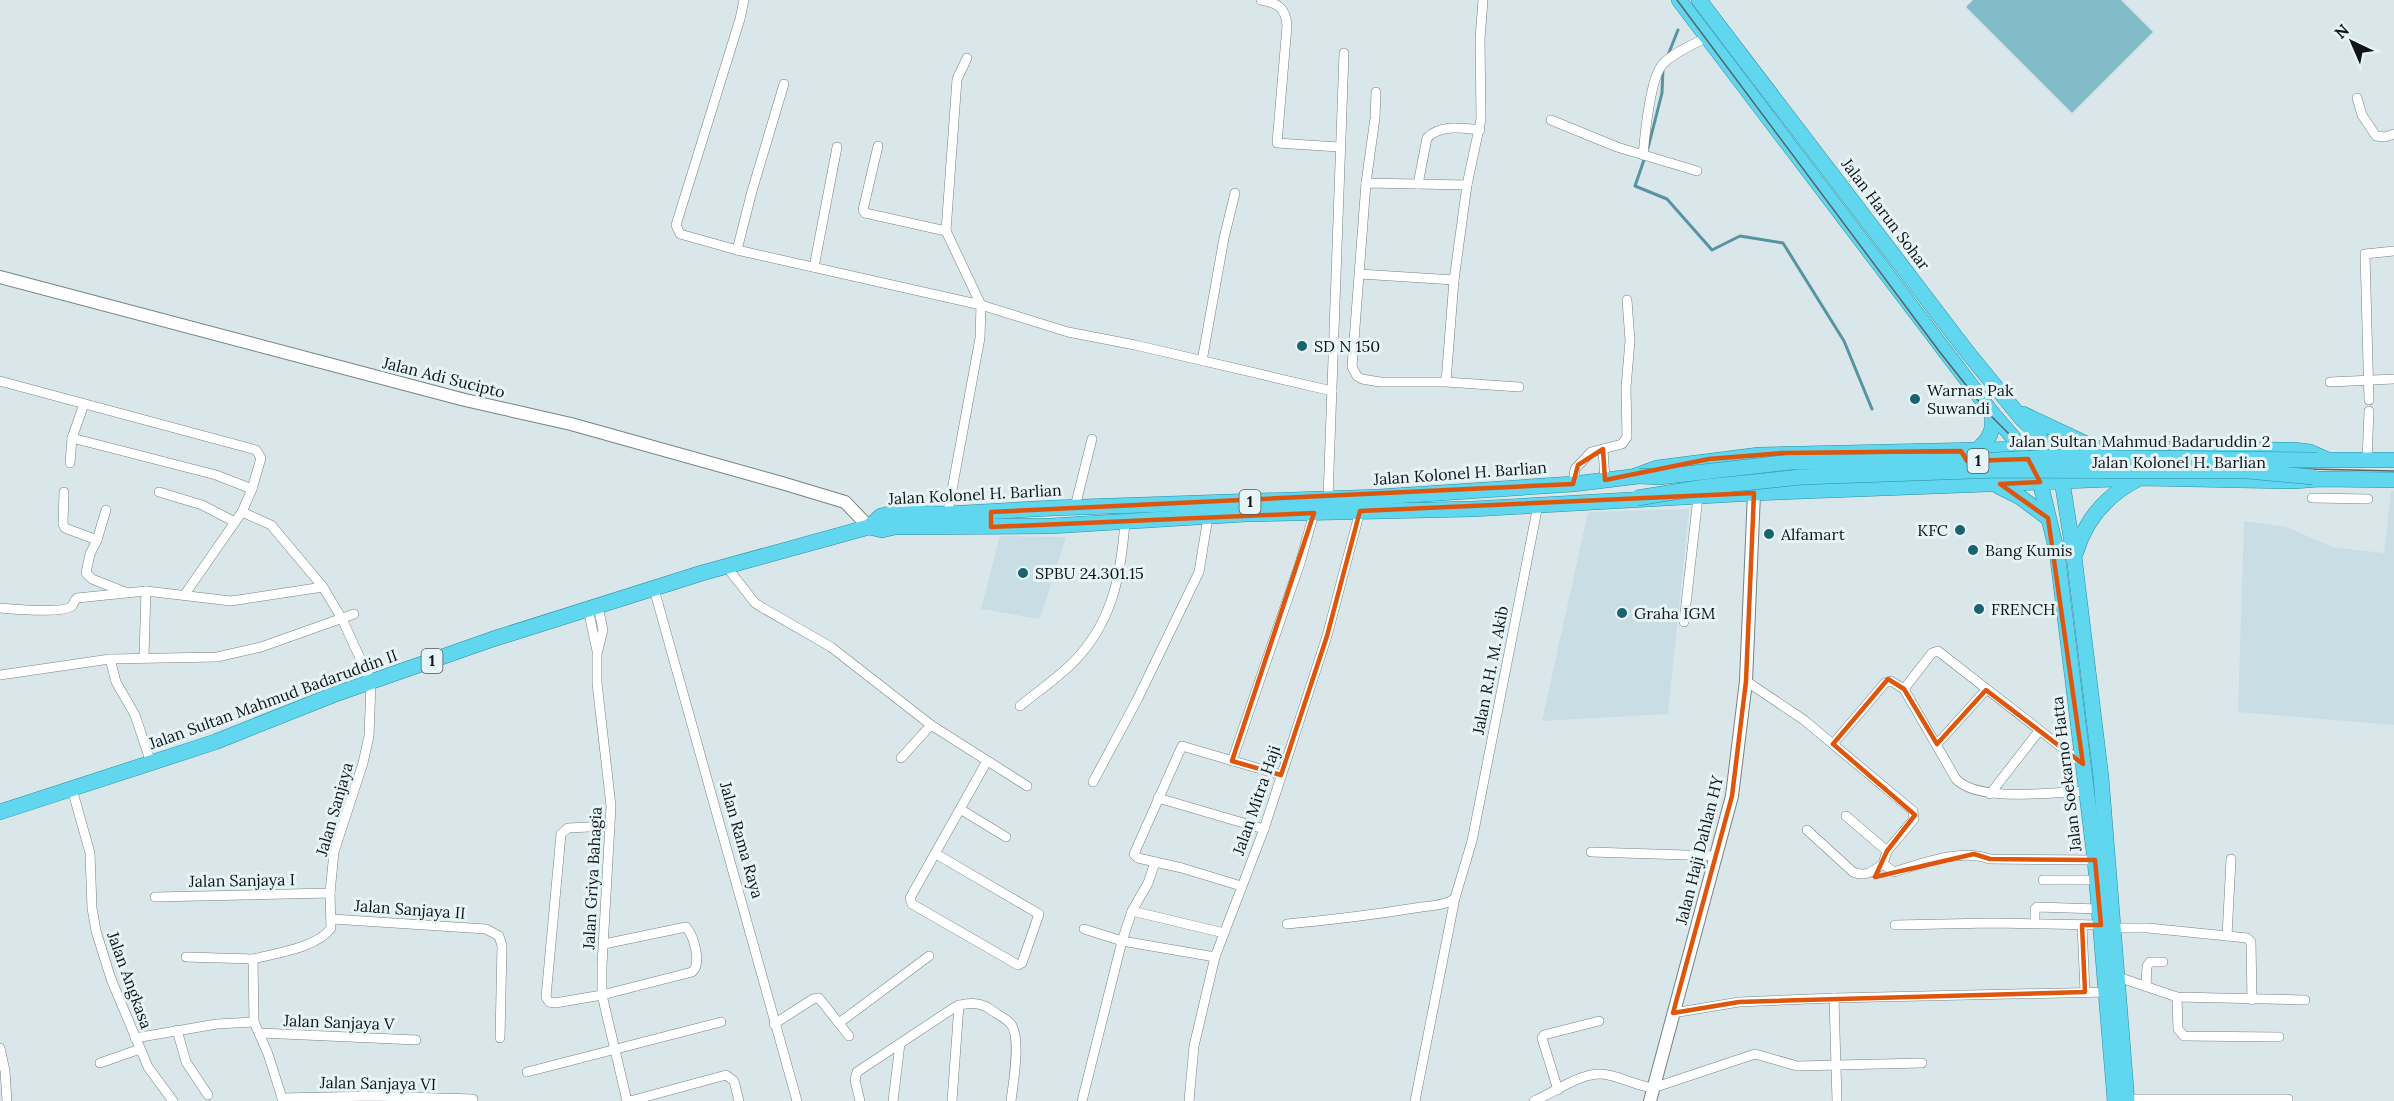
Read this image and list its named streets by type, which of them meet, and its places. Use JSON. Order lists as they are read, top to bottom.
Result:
{
  "streets": {
    "highway": [
      "Jalan Harun Sohar",
      "Jalan Sultan Mahmud Badaruddin 2",
      "1",
      "Jalan Kolonel H. Barlian",
      "Jalan Sultan Mahmud Badaruddin II",
      "Jalan Soekarno Hatta"
    ],
    "street": [
      "Jalan Adi Sucipto",
      "Jalan R.H. M. Akib",
      "Jalan Mitra Haji",
      "Jalan Sanjaya",
      "Jalan Rama Raya",
      "Jalan Haji Dahlan HY",
      "Jalan Griya Bahagia",
      "Jalan Sanjaya I",
      "Jalan Sanjaya II",
      "Jalan Angkasa",
      "Jalan Sanjaya V",
      "Jalan Sanjaya VI"
    ]
  },
  "crossings": [
    ["Jalan Harun Sohar", "Jalan Kolonel H. Barlian"],
    ["Jalan Harun Sohar", "Jalan Soekarno Hatta"],
    ["Jalan Adi Sucipto", "Jalan Kolonel H. Barlian"],
    ["Jalan Adi Sucipto", "Jalan Sultan Mahmud Badaruddin II"],
    ["Jalan Sultan Mahmud Badaruddin 2", "1"],
    ["Jalan Sultan Mahmud Badaruddin 2", "Jalan Kolonel H. Barlian"],
    ["1", "Jalan Kolonel H. Barlian"],
    ["1", "Jalan Soekarno Hatta"],
    ["1", "Jalan Haji Dahlan HY"],
    ["Jalan Kolonel H. Barlian", "Jalan R.H. M. Akib"],
    ["Jalan Kolonel H. Barlian", "Jalan Sultan Mahmud Badaruddin II"],
    ["Jalan Kolonel H. Barlian", "Jalan Soekarno Hatta"],
    ["Jalan Kolonel H. Barlian", "Jalan Mitra Haji"],
    ["Jalan Sultan Mahmud Badaruddin II", "Jalan Sanjaya"],
    ["Jalan Sultan Mahmud Badaruddin II", "Jalan Rama Raya"],
    ["Jalan Sultan Mahmud Badaruddin II", "Jalan Griya Bahagia"],
    ["Jalan Sultan Mahmud Badaruddin II", "Jalan Angkasa"],
    ["Jalan Sanjaya", "Jalan Sanjaya I"],
    ["Jalan Sanjaya", "Jalan Sanjaya II"]
  ],
  "places": [
    "SD N 150",
    "Warnas Pak Suwandi",
    "KFC",
    "Alfamart",
    "Bang Kumis",
    "SPBU 24.301.15",
    "FRENCH",
    "Graha IGM"
  ],
  "north": "top left"
}
